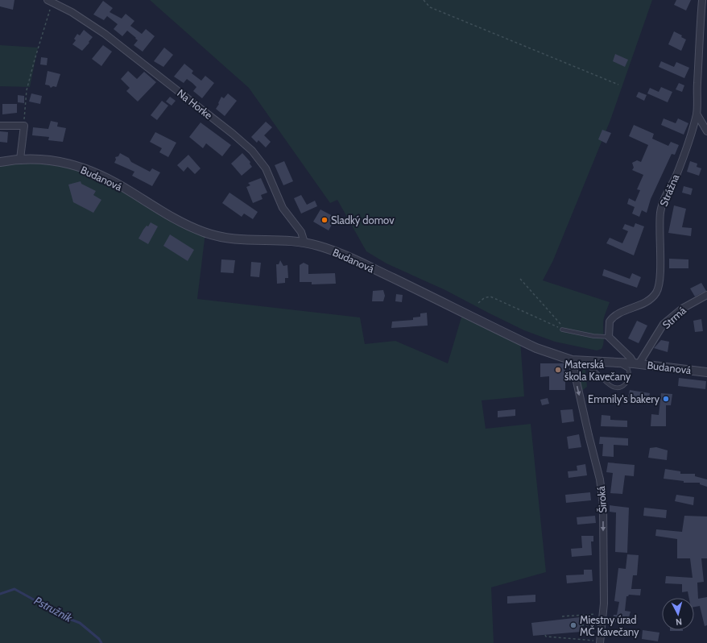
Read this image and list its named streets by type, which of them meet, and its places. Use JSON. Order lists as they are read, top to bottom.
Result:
{
  "streets": {
    "street": [
      "Na Horke",
      "Budanová",
      "Strážna",
      "Strmá",
      "Široká"
    ]
  },
  "crossings": [
    ["Na Horke", "Budanová"],
    ["Budanová", "Strmá"],
    ["Budanová", "Široká"]
  ],
  "one_way": ["Široká"],
  "water": ["Pstružník"],
  "places": [
    "Sladký domov",
    "Materská škola Kavečany",
    "Emmily's bakery",
    "Miestny úrad MČ Kavečany"
  ],
  "north": "bottom"
}
